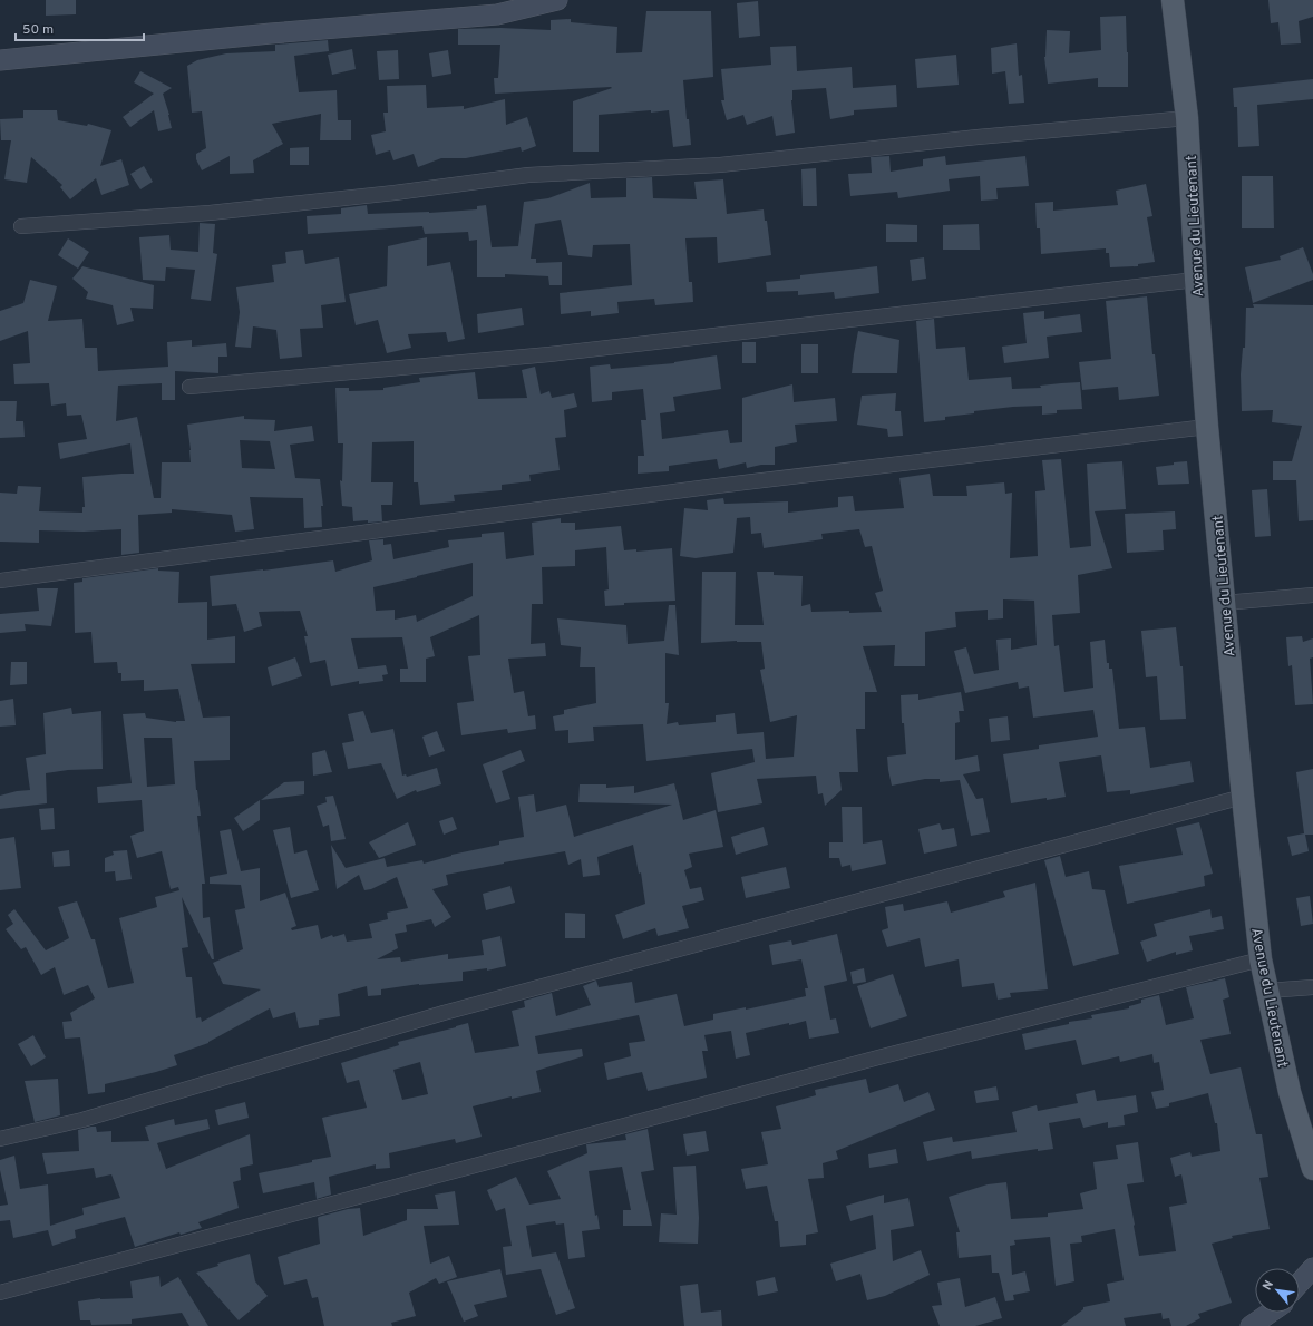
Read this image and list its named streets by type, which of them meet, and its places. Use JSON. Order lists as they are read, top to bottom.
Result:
{
  "streets": {
    "main road": ["Avenue du Lieutenant"]
  },
  "scale_bar": "50 m",
  "north": "top left"
}
